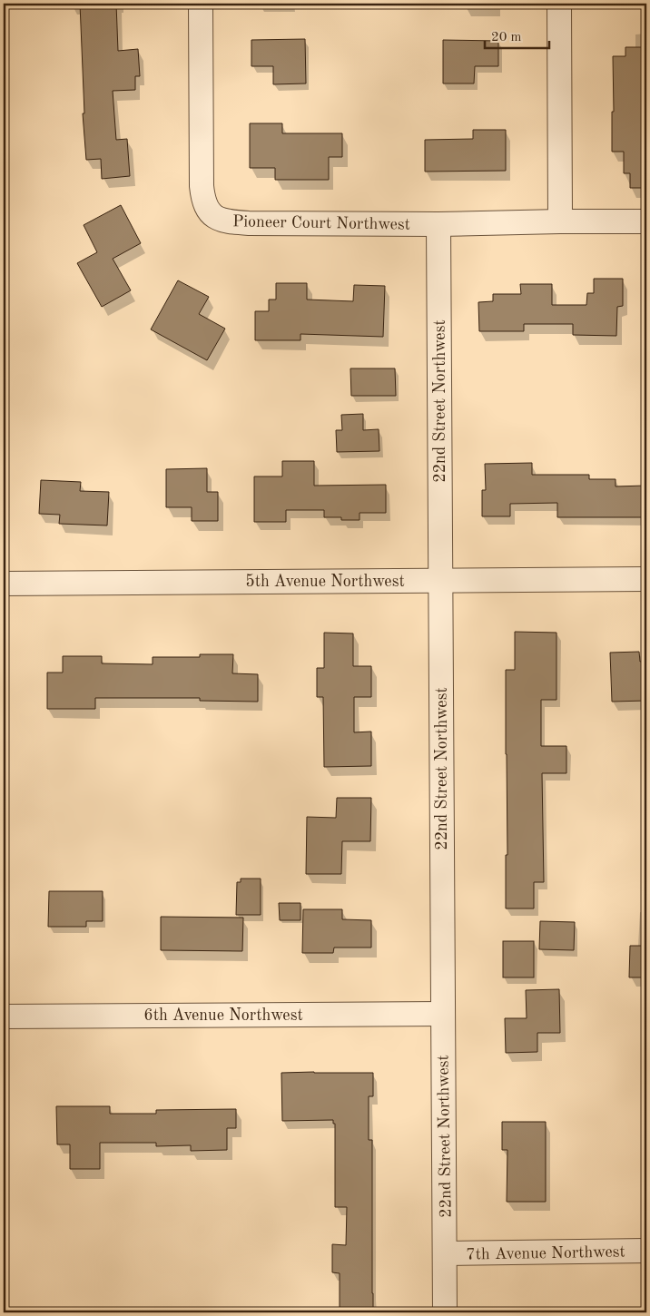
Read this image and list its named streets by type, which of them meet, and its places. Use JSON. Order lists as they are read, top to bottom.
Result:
{
  "streets": {
    "street": [
      "Pioneer Court Northwest",
      "22nd Street Northwest",
      "5th Avenue Northwest",
      "6th Avenue Northwest",
      "7th Avenue Northwest"
    ]
  },
  "crossings": [
    ["Pioneer Court Northwest", "22nd Street Northwest"],
    ["22nd Street Northwest", "5th Avenue Northwest"],
    ["22nd Street Northwest", "6th Avenue Northwest"],
    ["22nd Street Northwest", "7th Avenue Northwest"]
  ],
  "scale_bar": "20 m"
}
